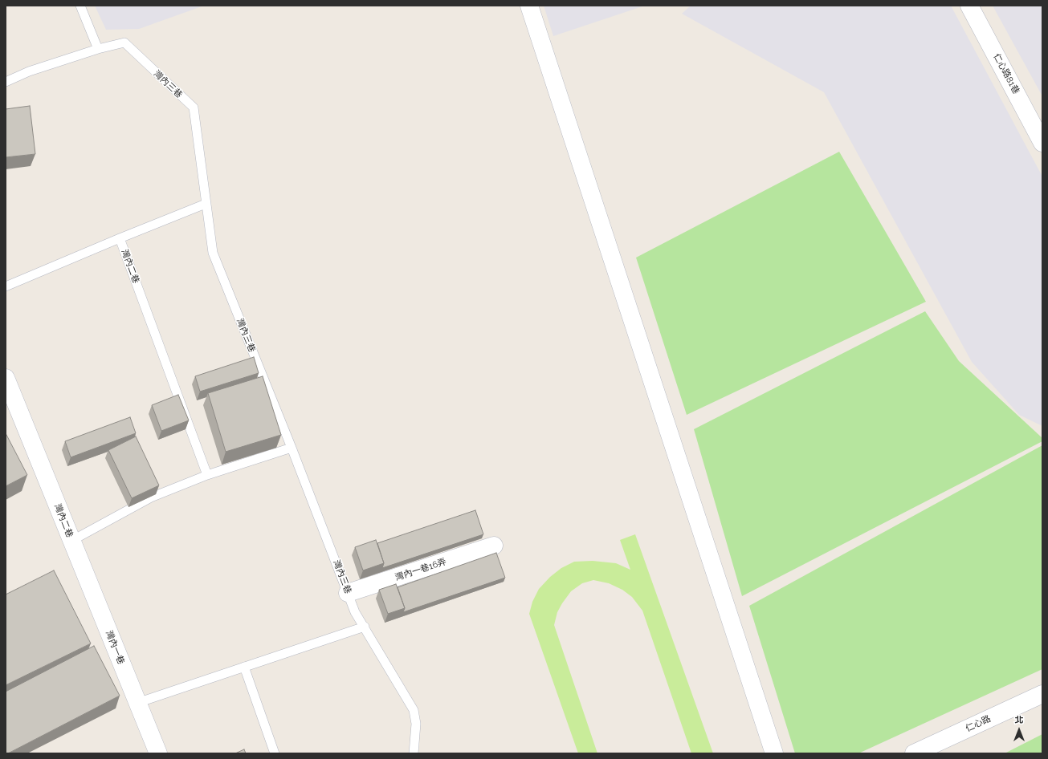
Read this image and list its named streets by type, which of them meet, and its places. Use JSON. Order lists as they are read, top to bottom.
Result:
{
  "streets": {
    "street": [
      "仁心路81巷",
      "灣內二巷",
      "灣內一巷16弄",
      "灣內一巷",
      "仁心路"
    ],
    "lane": ["灣內三巷"]
  },
  "crossings": [
    ["灣內三巷", "灣內二巷"],
    ["灣內三巷", "灣內一巷16弄"],
    ["灣內二巷", "灣內一巷"]
  ],
  "north": "top"
}
